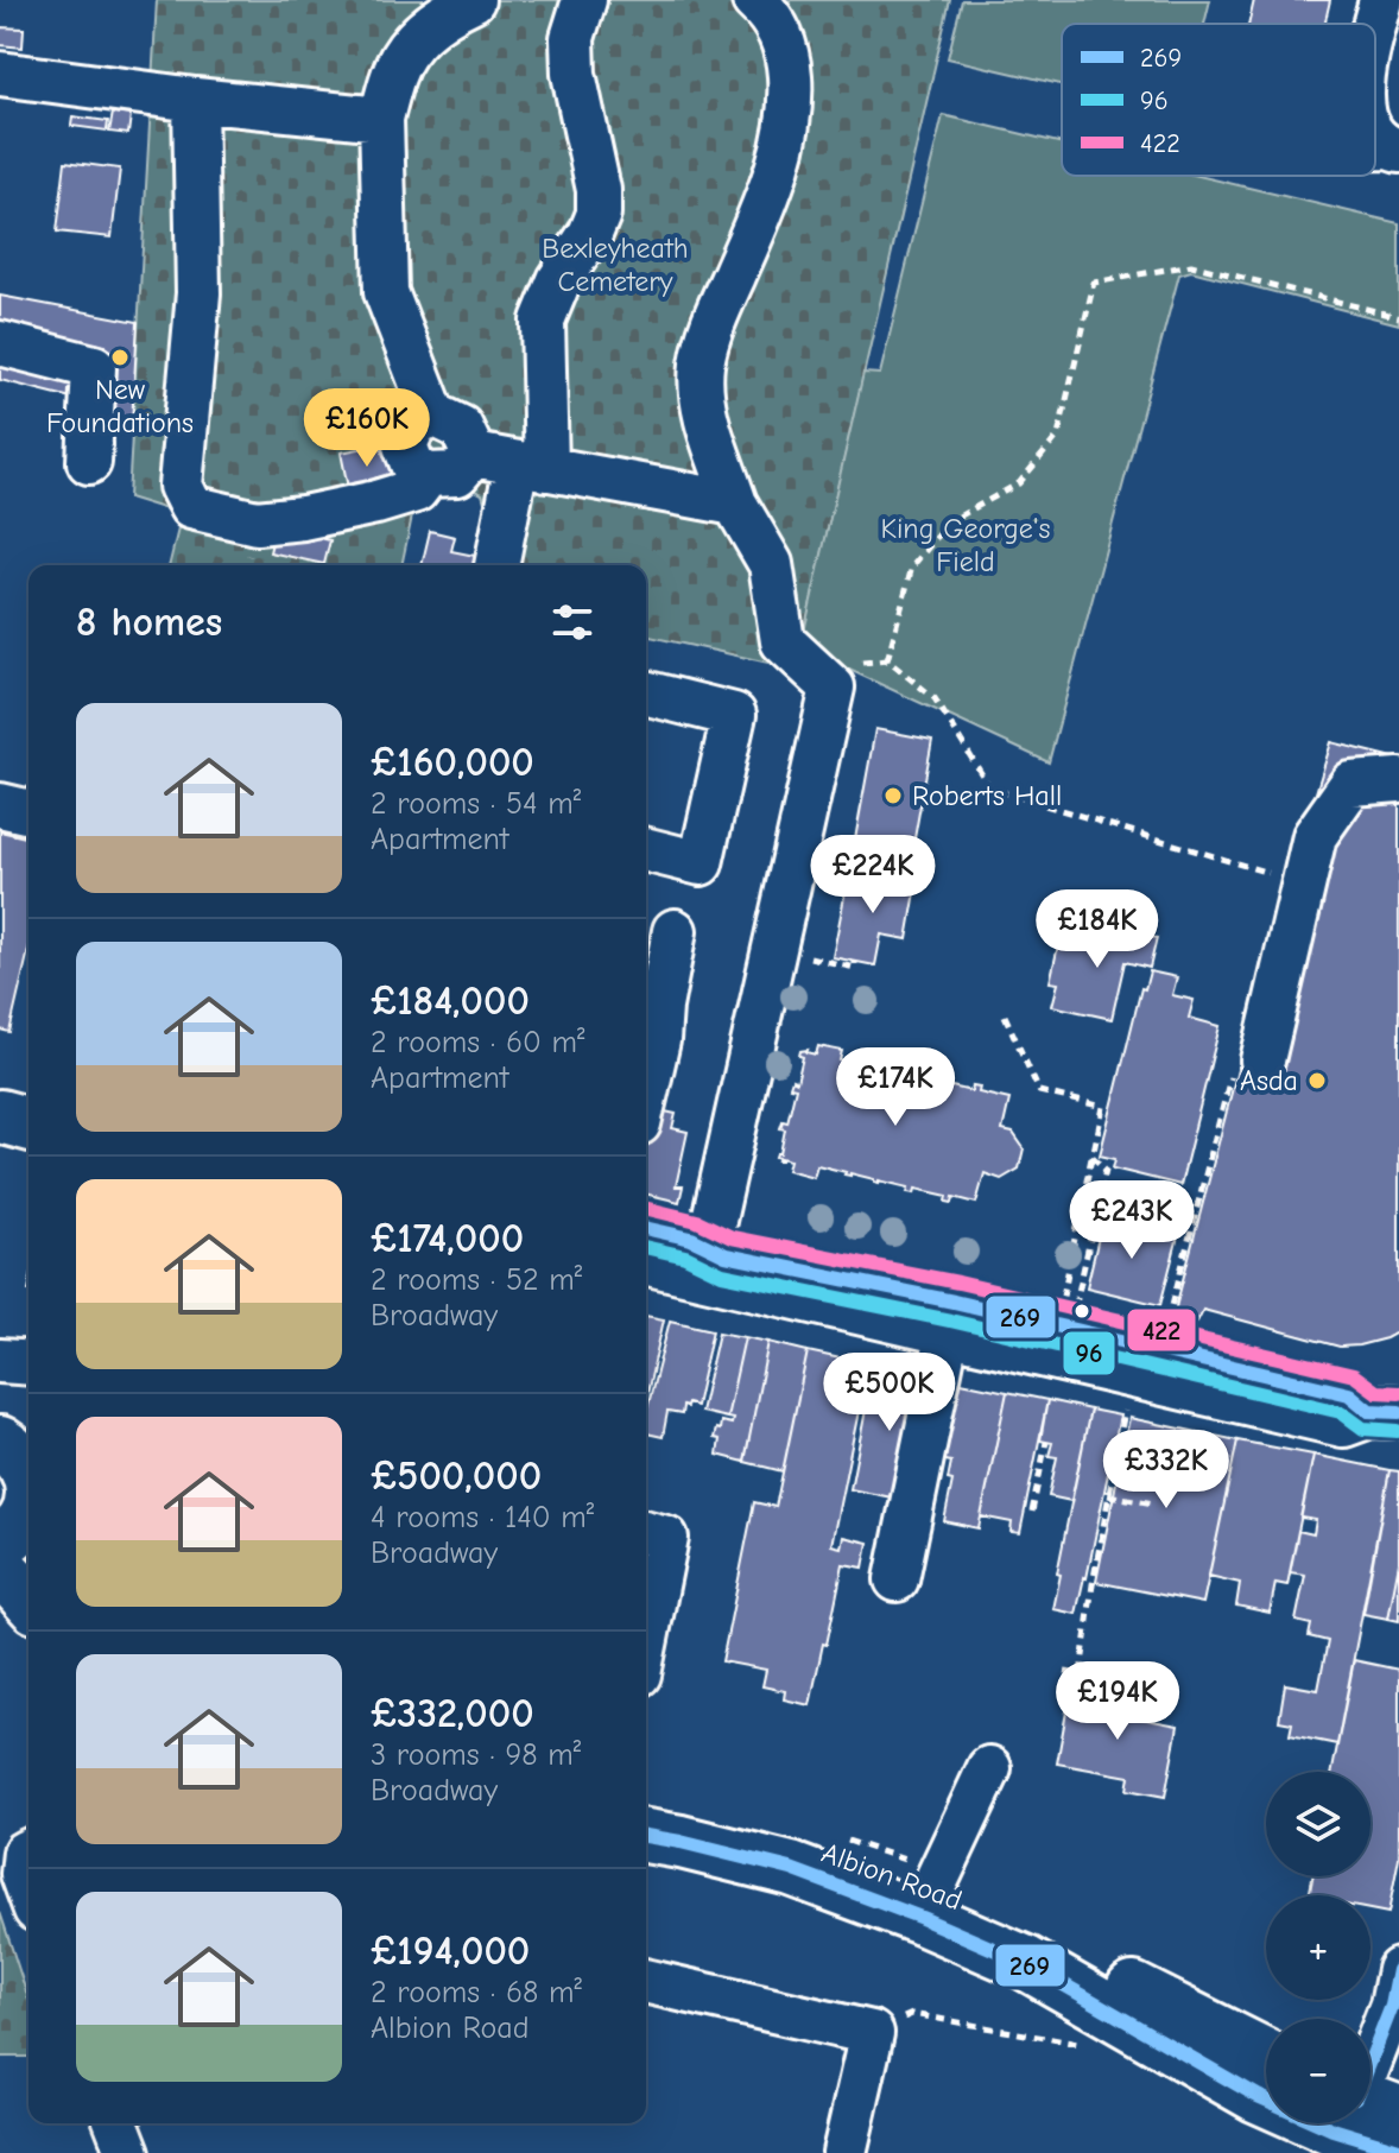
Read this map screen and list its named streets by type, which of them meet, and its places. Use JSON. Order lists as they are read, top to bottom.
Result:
{
  "streets": {
    "main road": ["Albion Road"]
  },
  "parks": ["Bexleyheath Cemetery", "King George's Field"],
  "places": ["New Foundations", "Roberts Hall", "Asda"],
  "lines": ["transit line 422", "transit line 269", "transit line 96"],
  "legend": ["269", "96", "422"],
  "page": {
    "price": [
      "£160K",
      "£224K",
      "£184K",
      "£174K",
      "£243K",
      "£500K",
      "£332K",
      "£194K"
    ],
    "heading": "8 homes",
    "list": [
      {
        "name": "£160,000",
        "note": "2 rooms · 54 m² · Apartment"
      },
      {
        "name": "£184,000",
        "note": "2 rooms · 60 m² · Apartment"
      },
      {
        "name": "£174,000",
        "note": "2 rooms · 52 m² · Broadway"
      },
      {
        "name": "£500,000",
        "note": "4 rooms · 140 m² · Broadway"
      },
      {
        "name": "£332,000",
        "note": "3 rooms · 98 m² · Broadway"
      },
      {
        "name": "£194,000",
        "note": "2 rooms · 68 m² · Albion Road"
      }
    ],
    "map_buttons": ["+", "−"]
  }
}
